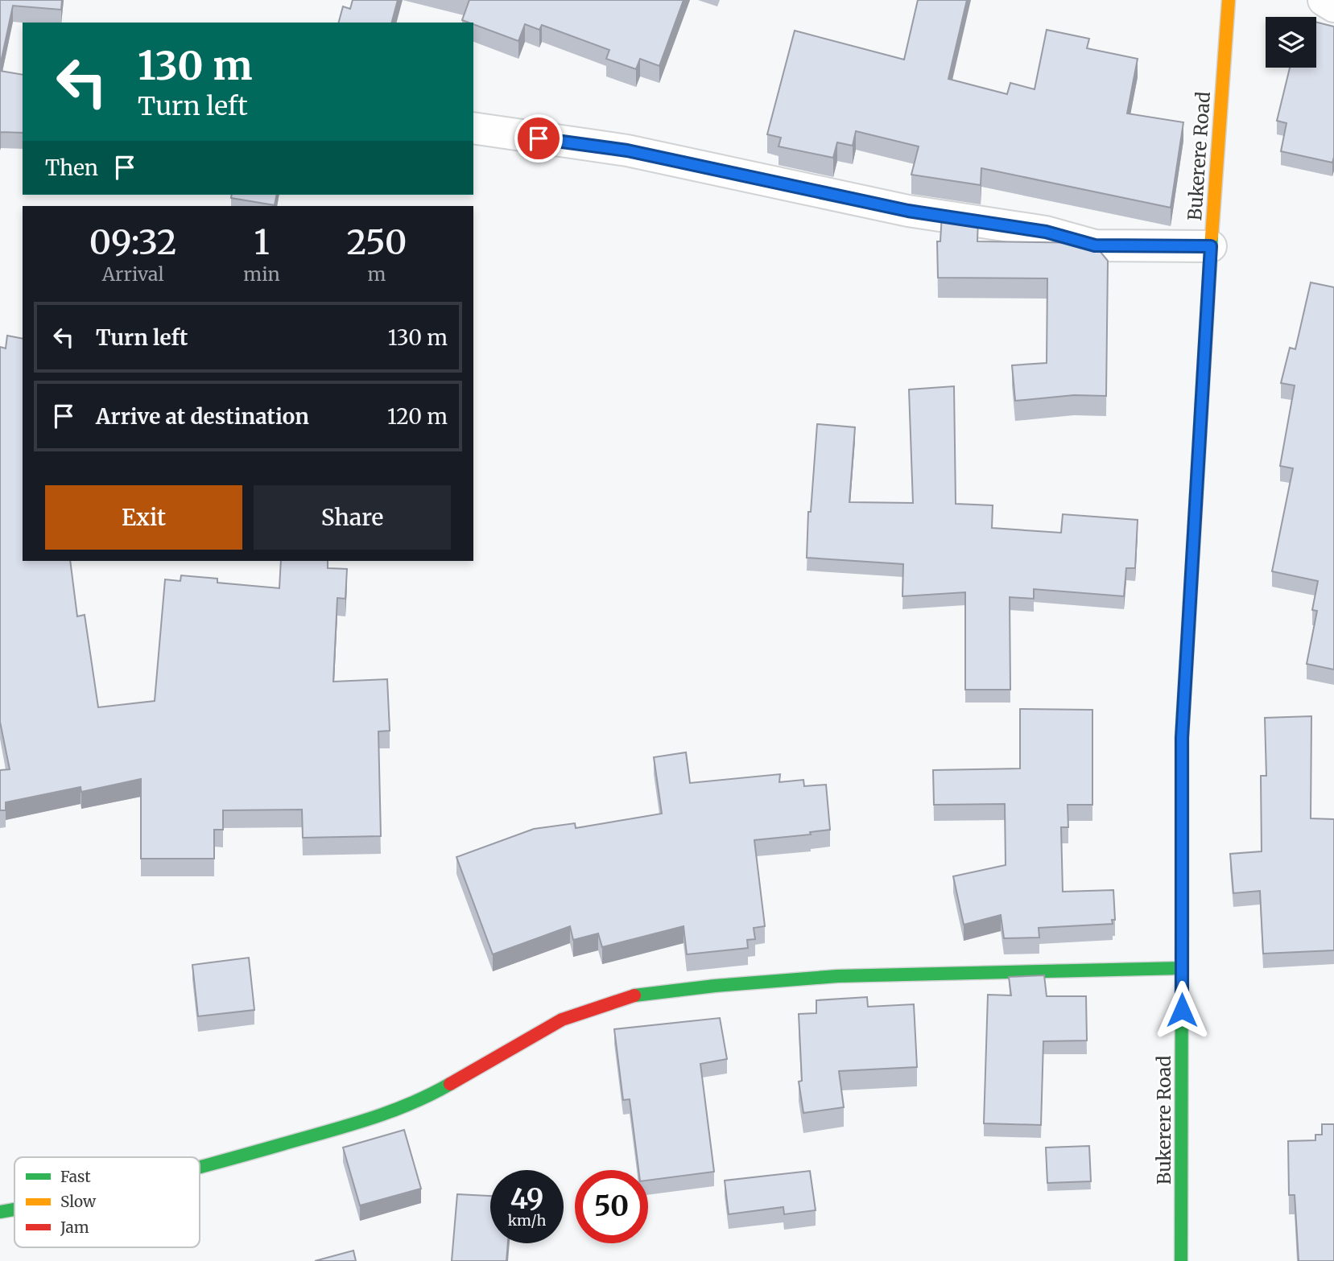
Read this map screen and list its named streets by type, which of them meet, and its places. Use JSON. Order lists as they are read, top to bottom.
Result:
{
  "streets": {
    "main road": ["Bukerere Road"]
  },
  "legend": ["Fast", "Slow", "Jam"],
  "page": {
    "turn": ["130 m", "Turn left"],
    "then": "Then",
    "eta": [
      "09:32",
      "Arrival",
      "1",
      "min",
      "250",
      "m"
    ],
    "list": [
      {
        "name": "Turn left",
        "value": "130 m"
      },
      {
        "name": "Arrive at destination",
        "value": "120 m"
      }
    ],
    "buttons": ["Exit", "Share"],
    "speed": "49 km/h",
    "limit": "50"
  }
}
